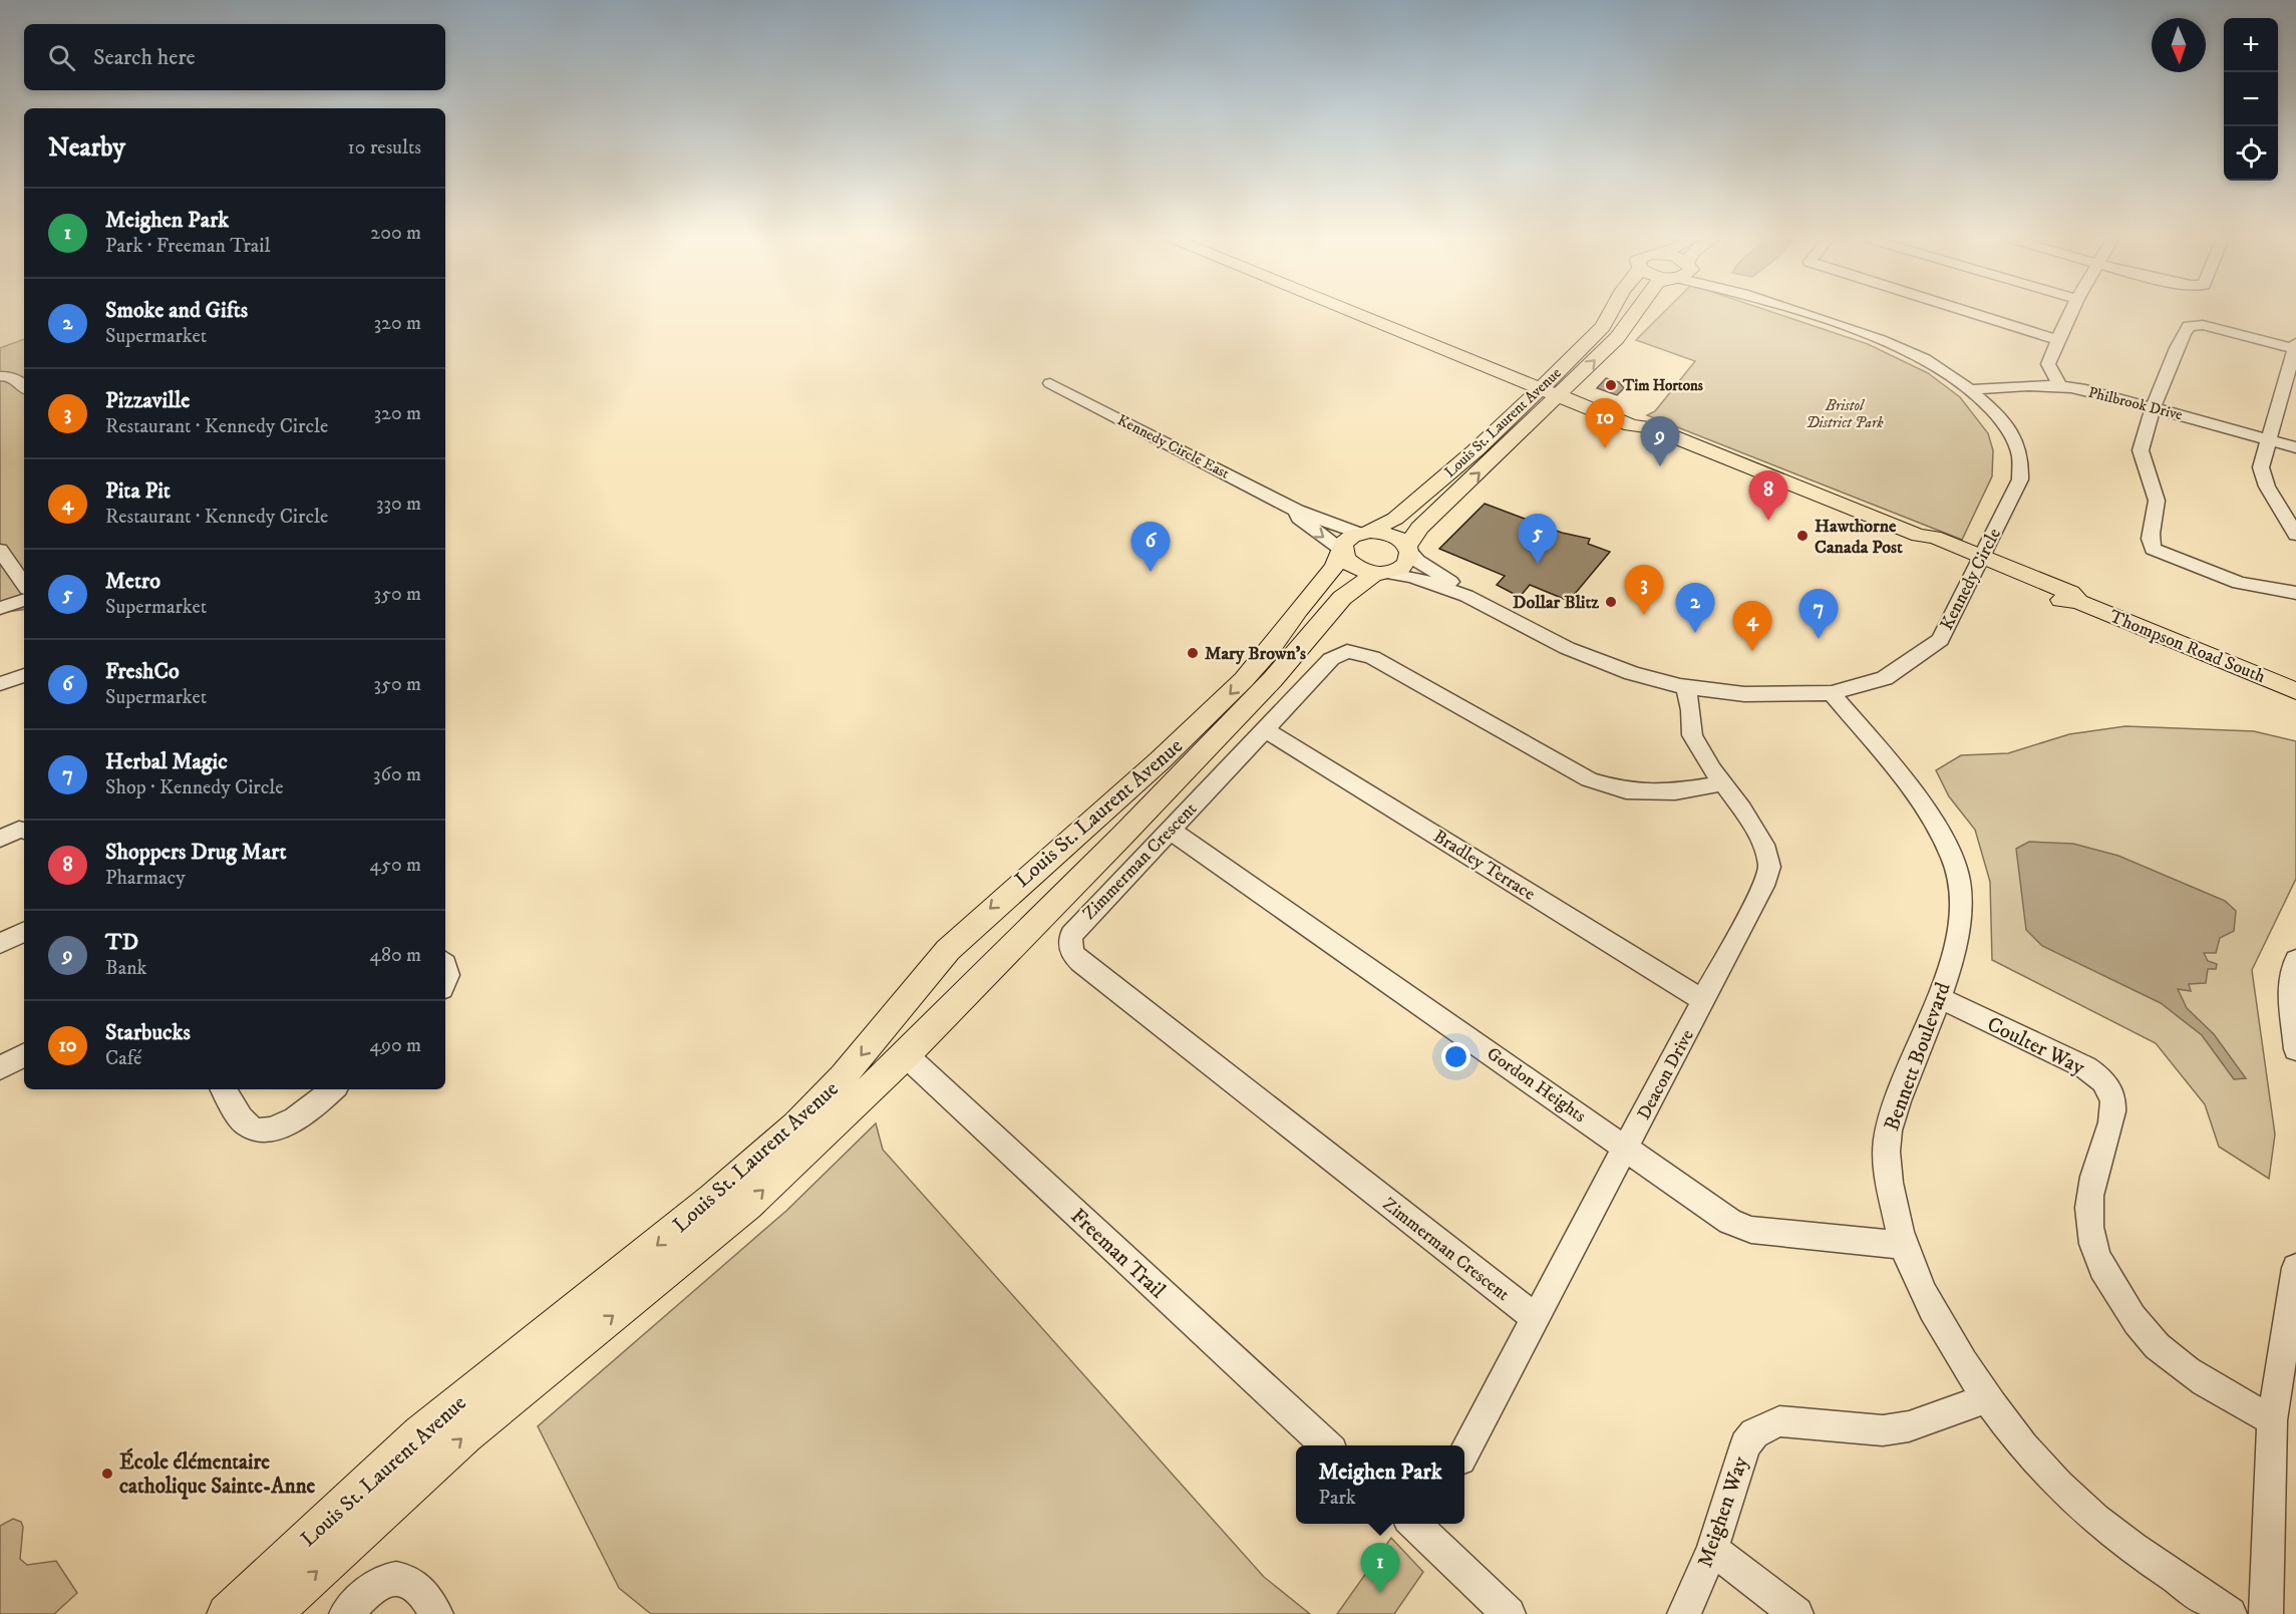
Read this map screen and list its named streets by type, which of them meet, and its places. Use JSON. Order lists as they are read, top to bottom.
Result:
{
  "streets": {
    "main road": ["Louis St. Laurent Avenue", "Thompson Road South"],
    "street": [
      "Philbrook Drive",
      "Kennedy Circle East",
      "Kennedy Circle",
      "Zimmerman Crescent",
      "Bradley Terrace",
      "Coulter Way",
      "Bennett Boulevard",
      "Deacon Drive",
      "Gordon Heights",
      "Freeman Trail",
      "Meighen Way"
    ]
  },
  "crossings": [
    ["Philbrook Drive", "Kennedy Circle"],
    ["Louis St. Laurent Avenue", "Kennedy Circle East"],
    ["Louis St. Laurent Avenue", "Kennedy Circle"],
    ["Louis St. Laurent Avenue", "Thompson Road South"],
    ["Louis St. Laurent Avenue", "Freeman Trail"],
    ["Kennedy Circle", "Thompson Road South"],
    ["Kennedy Circle", "Bennett Boulevard"],
    ["Kennedy Circle", "Deacon Drive"],
    ["Zimmerman Crescent", "Bradley Terrace"],
    ["Zimmerman Crescent", "Deacon Drive"],
    ["Zimmerman Crescent", "Gordon Heights"],
    ["Bradley Terrace", "Deacon Drive"],
    ["Coulter Way", "Bennett Boulevard"],
    ["Bennett Boulevard", "Gordon Heights"],
    ["Bennett Boulevard", "Meighen Way"],
    ["Deacon Drive", "Gordon Heights"]
  ],
  "parks": ["Bristol District Park"],
  "places": [
    "Tim Hortons",
    "Hawthorne Canada Post",
    "Dollar Blitz",
    "Mary Brown's",
    "École élémentaire catholique Sainte-Anne"
  ],
  "north": "bottom",
  "page": {
    "map_buttons": ["+", "−"],
    "search": "Search here",
    "heading": ["Nearby", "10 results"],
    "list": [
      {
        "mark": "1",
        "name": "Meighen Park",
        "note": "Park · Freeman Trail",
        "value": "200 m"
      },
      {
        "mark": "2",
        "name": "Smoke and Gifts",
        "note": "Supermarket",
        "value": "320 m"
      },
      {
        "mark": "3",
        "name": "Pizzaville",
        "note": "Restaurant · Kennedy Circle",
        "value": "320 m"
      },
      {
        "mark": "4",
        "name": "Pita Pit",
        "note": "Restaurant · Kennedy Circle",
        "value": "330 m"
      },
      {
        "mark": "5",
        "name": "Metro",
        "note": "Supermarket",
        "value": "350 m"
      },
      {
        "mark": "6",
        "name": "FreshCo",
        "note": "Supermarket",
        "value": "350 m"
      },
      {
        "mark": "7",
        "name": "Herbal Magic",
        "note": "Shop · Kennedy Circle",
        "value": "360 m"
      },
      {
        "mark": "8",
        "name": "Shoppers Drug Mart",
        "note": "Pharmacy",
        "value": "450 m"
      },
      {
        "mark": "9",
        "name": "TD",
        "note": "Bank",
        "value": "480 m"
      },
      {
        "mark": "10",
        "name": "Starbucks",
        "note": "Café",
        "value": "490 m"
      }
    ],
    "pins": [
      "10",
      "9",
      "8",
      "5",
      "6",
      "3",
      "2",
      "7",
      "4",
      "1"
    ],
    "popup": ["Meighen Park", "Park"]
  }
}
